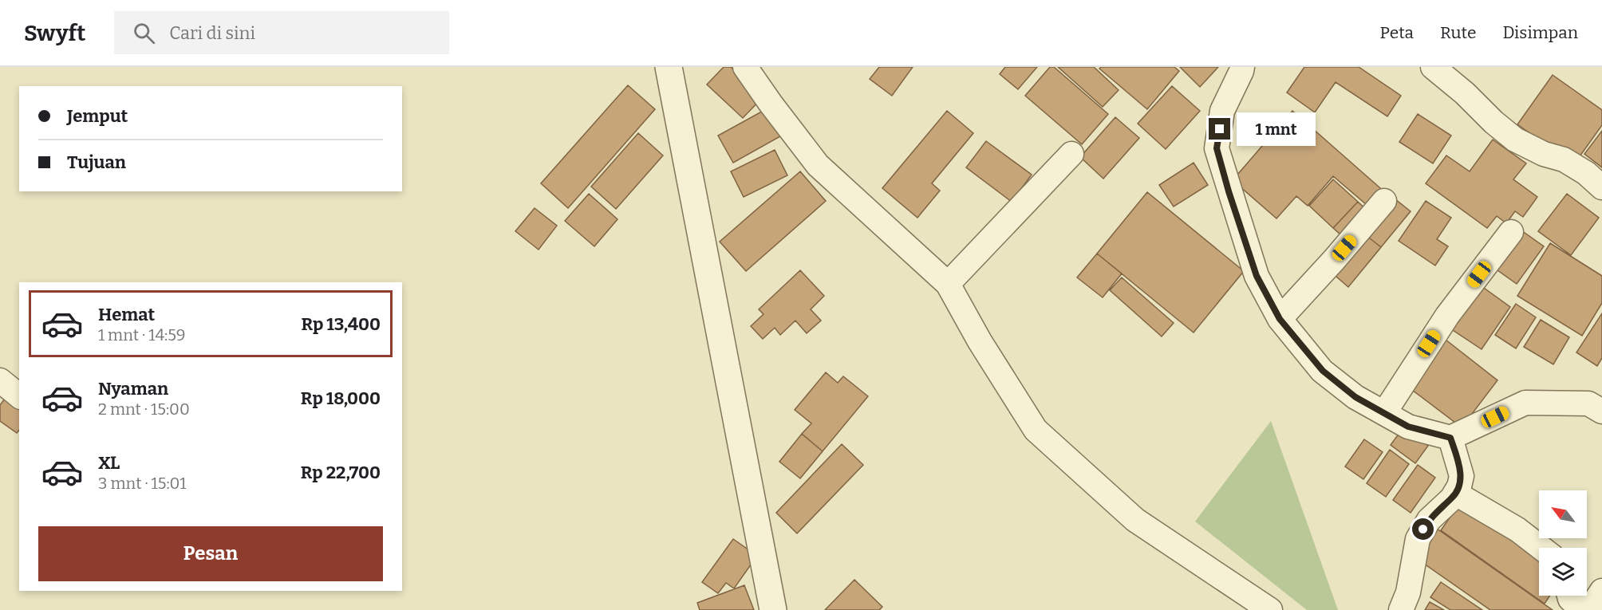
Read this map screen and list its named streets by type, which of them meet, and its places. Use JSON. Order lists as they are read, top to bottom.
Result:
{
  "north": "top left",
  "page": {
    "header": "Swyft",
    "search": "Cari di sini",
    "nav": ["Peta", "Rute", "Disimpan"],
    "banner": ["Jemput", "Tujuan"],
    "bubble": "1 mnt",
    "list": [
      {
        "name": "Hemat",
        "note": "1 mnt · 14:59",
        "value": "Rp 13,400"
      },
      {
        "name": "Nyaman",
        "note": "2 mnt · 15:00",
        "value": "Rp 18,000"
      },
      {
        "name": "XL",
        "note": "3 mnt · 15:01",
        "value": "Rp 22,700"
      }
    ],
    "buttons": "Pesan"
  }
}
